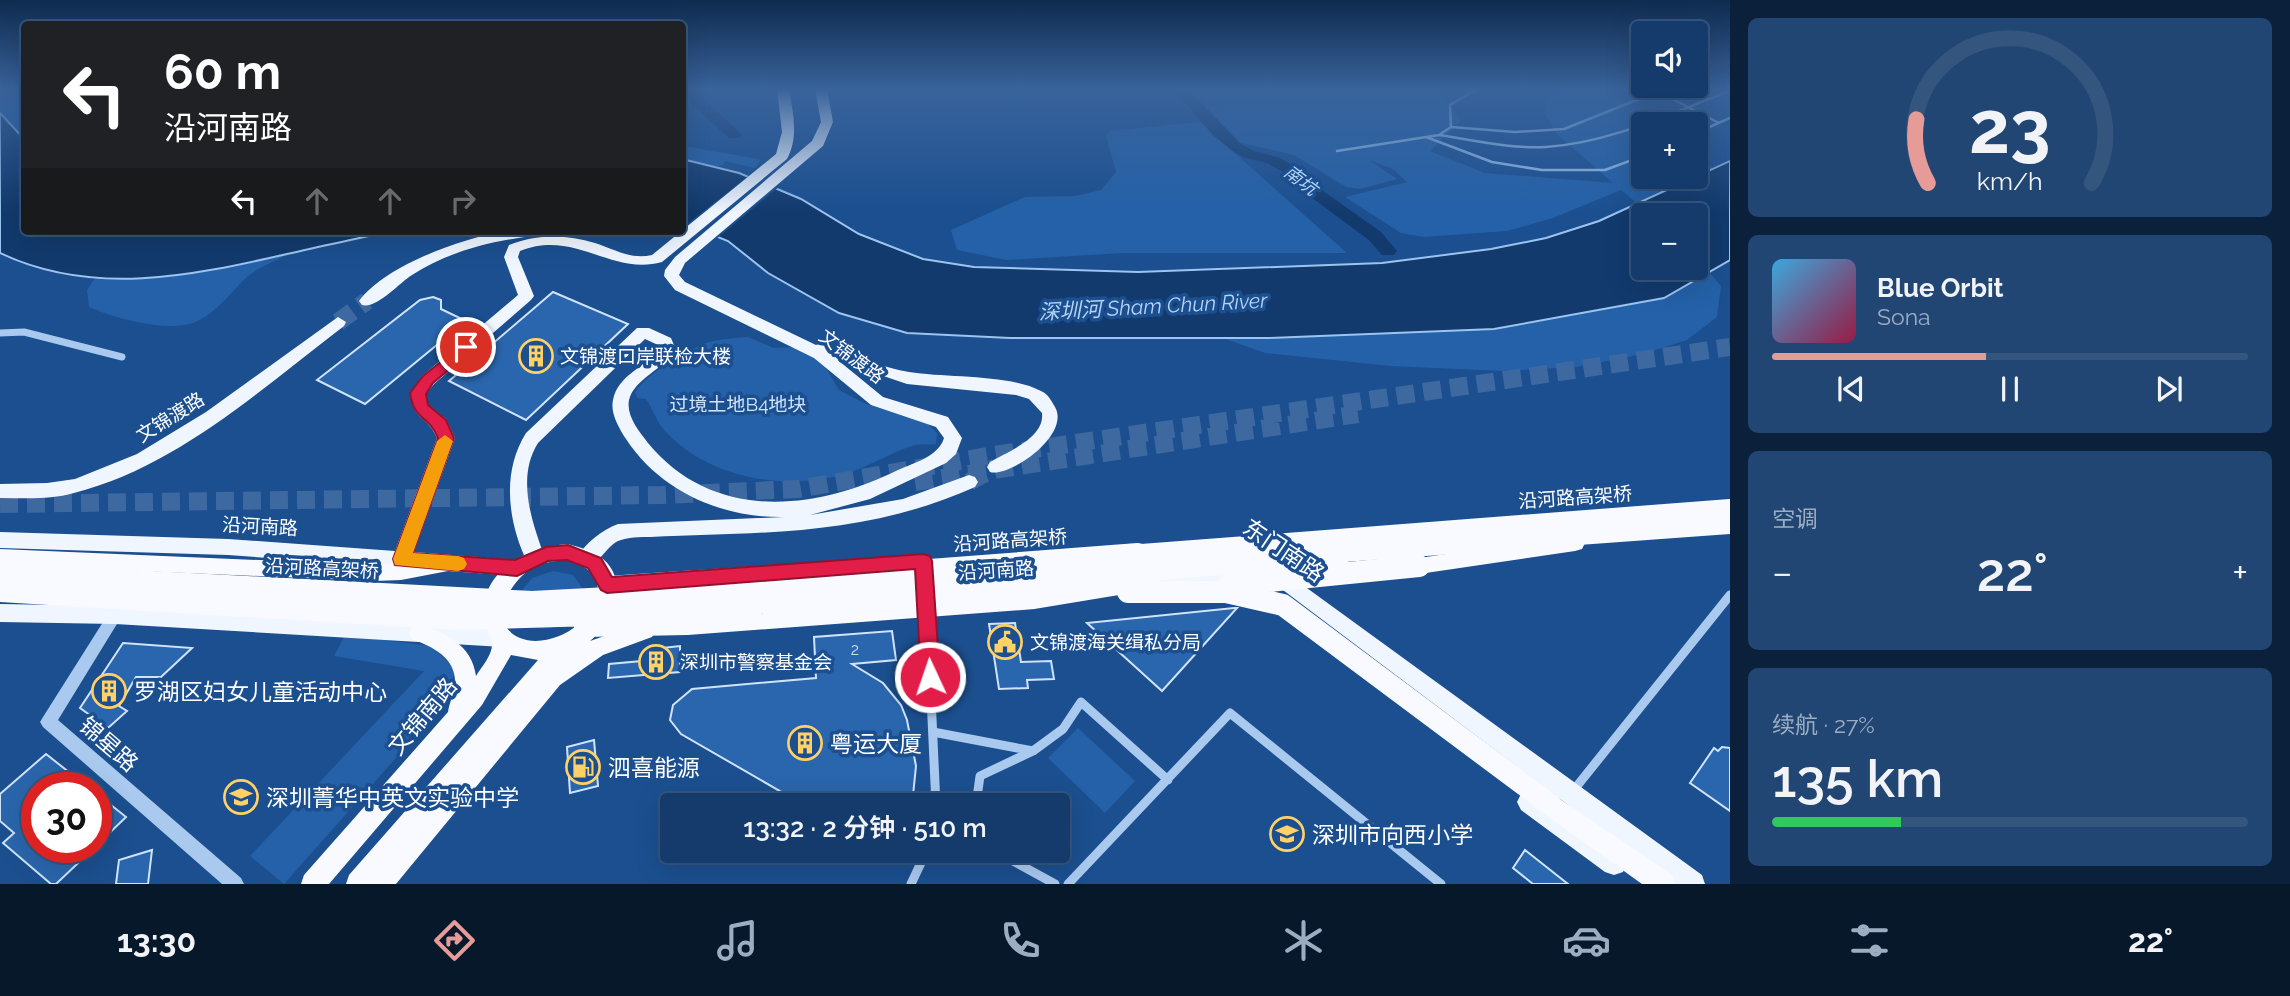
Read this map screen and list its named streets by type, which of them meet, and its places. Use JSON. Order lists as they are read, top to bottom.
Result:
{
  "streets": {
    "highway": ["沿河路高架桥", "文锦南路"],
    "main road": ["文锦渡路", "沿河南路", "东门南路"],
    "street": ["锦星路"]
  },
  "crossings": [
    ["文锦渡路", "沿河南路"],
    ["文锦渡路", "文锦南路"],
    ["沿河路高架桥", "沿河南路"],
    ["沿河路高架桥", "东门南路"],
    ["沿河南路", "东门南路"],
    ["沿河南路", "文锦南路"]
  ],
  "water": ["南坑", "深圳河 Sham Chun River"],
  "parks": ["过境土地B4地块"],
  "places": {
    "building": [
      "文锦渡口岸联检大楼",
      "深圳市警察基金会",
      "罗湖区妇女儿童活动中心",
      "粤运大厦"
    ],
    "public building": ["文锦渡海关缉私分局"],
    "fuel station": ["泗喜能源"],
    "school or university": ["深圳菁华中英文实验中学", "深圳市向西小学"]
  },
  "house_numbers": ["2"],
  "page": {
    "map_buttons": ["+", "−"],
    "turn": ["60 m", "沿河南路"],
    "song": ["Blue Orbit", "Sona"],
    "tile": [
      "空调",
      ["续航 · 27%", "135 km"]
    ],
    "heat": ["−", "22°", "+"],
    "limit": "30",
    "trip": "13:32 · 2 分钟 · 510 m",
    "tabs": ["13:30", "22°"],
    "gauge": ["23", "km/h"]
  }
}
